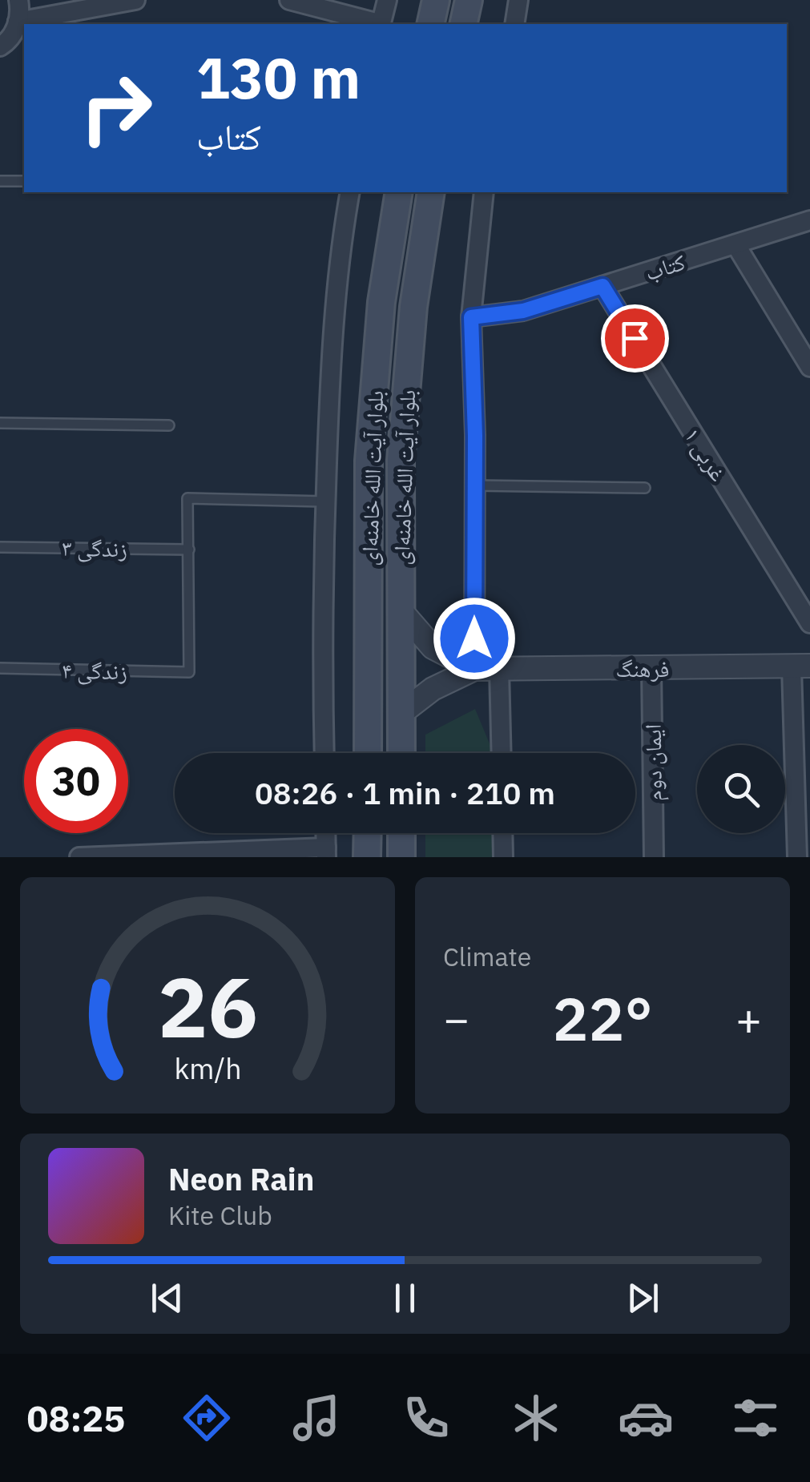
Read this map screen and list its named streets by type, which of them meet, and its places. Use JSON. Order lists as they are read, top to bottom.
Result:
{
  "streets": {
    "main road": ["بلوار آیت‌ الله خامنه‌ای", "بلوار آیت الله خامنه‌ای"],
    "street": [
      "کتاب",
      "غربی ۱",
      "فرهنگ",
      "ایمان دوم"
    ],
    "lane": ["زندگی ۳", "زندگی ۴"]
  },
  "crossings": [
    ["کتاب", "غربی ۱"],
    ["زندگی ۳", "زندگی ۴"],
    ["فرهنگ", "ایمان دوم"]
  ],
  "page": {
    "turn": ["130 m", "کتاب"],
    "limit": "30",
    "trip": "08:26 · 1 min · 210 m",
    "tile": "Climate",
    "heat": ["−", "22°", "+"],
    "song": ["Neon Rain", "Kite Club"],
    "tabs": "08:25",
    "gauge": ["26", "km/h"]
  }
}
